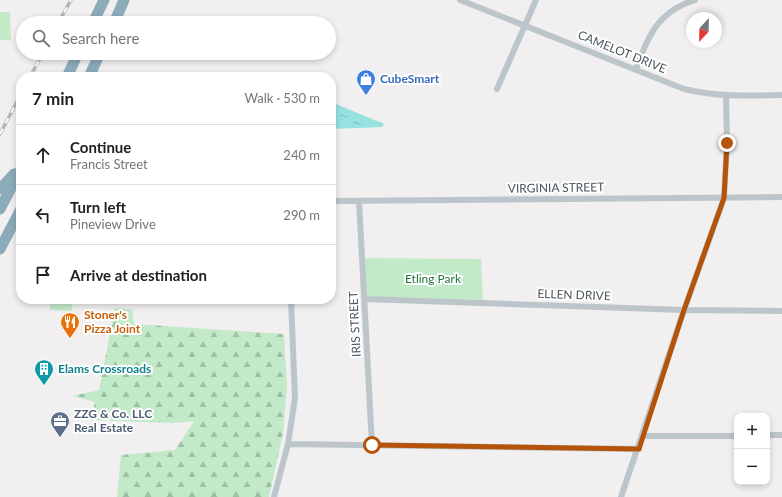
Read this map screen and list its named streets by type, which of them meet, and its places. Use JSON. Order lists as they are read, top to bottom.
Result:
{
  "streets": {
    "street": [
      "CAMELOT DRIVE",
      "VIRGINIA STREET",
      "ELLEN DRIVE",
      "IRIS STREET"
    ]
  },
  "crossings": [
    ["VIRGINIA STREET", "IRIS STREET"],
    ["ELLEN DRIVE", "IRIS STREET"]
  ],
  "parks": ["Etling Park"],
  "places": {
    "shop": ["CubeSmart"],
    "restaurant": ["Stoner's Pizza Joint"],
    "building": ["Elams Crossroads"],
    "office": ["ZZG & Co. LLC Real Estate"]
  },
  "north": "bottom",
  "page": {
    "search": "Search here",
    "heading": ["7 min", "Walk · 530 m"],
    "list": [
      ["Continue", "Francis Street", "240 m"],
      ["Turn left", "Pineview Drive", "290 m"],
      "Arrive at destination"
    ],
    "map_buttons": ["+", "−"]
  }
}
